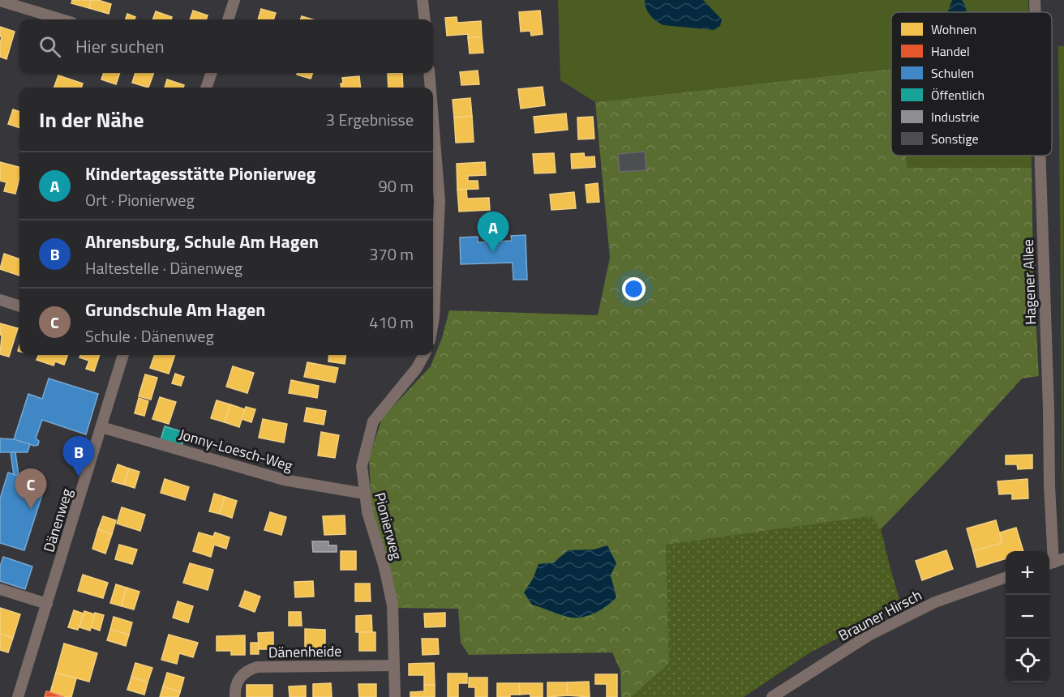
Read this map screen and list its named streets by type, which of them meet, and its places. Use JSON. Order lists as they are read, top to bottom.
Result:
{
  "streets": {
    "street": [
      "Hagener Allee",
      "Jonny-Loesch-Weg",
      "Dänenweg",
      "Pionierweg",
      "Brauner Hirsch",
      "Dänenheide"
    ]
  },
  "crossings": [
    ["Jonny-Loesch-Weg", "Dänenweg"],
    ["Jonny-Loesch-Weg", "Pionierweg"],
    ["Pionierweg", "Dänenheide"]
  ],
  "legend": [
    "Wohnen",
    "Handel",
    "Schulen",
    "Öffentlich",
    "Industrie",
    "Sonstige"
  ],
  "page": {
    "search": "Hier suchen",
    "heading": ["In der Nähe", "3 Ergebnisse"],
    "list": [
      {
        "mark": "A",
        "name": "Kindertagesstätte Pionierweg",
        "note": "Ort · Pionierweg",
        "value": "90 m"
      },
      {
        "mark": "B",
        "name": "Ahrensburg, Schule Am Hagen",
        "note": "Haltestelle · Dänenweg",
        "value": "370 m"
      },
      {
        "mark": "C",
        "name": "Grundschule Am Hagen",
        "note": "Schule · Dänenweg",
        "value": "410 m"
      }
    ],
    "pins": ["A", "B", "C"],
    "map_buttons": ["+", "−"]
  }
}
